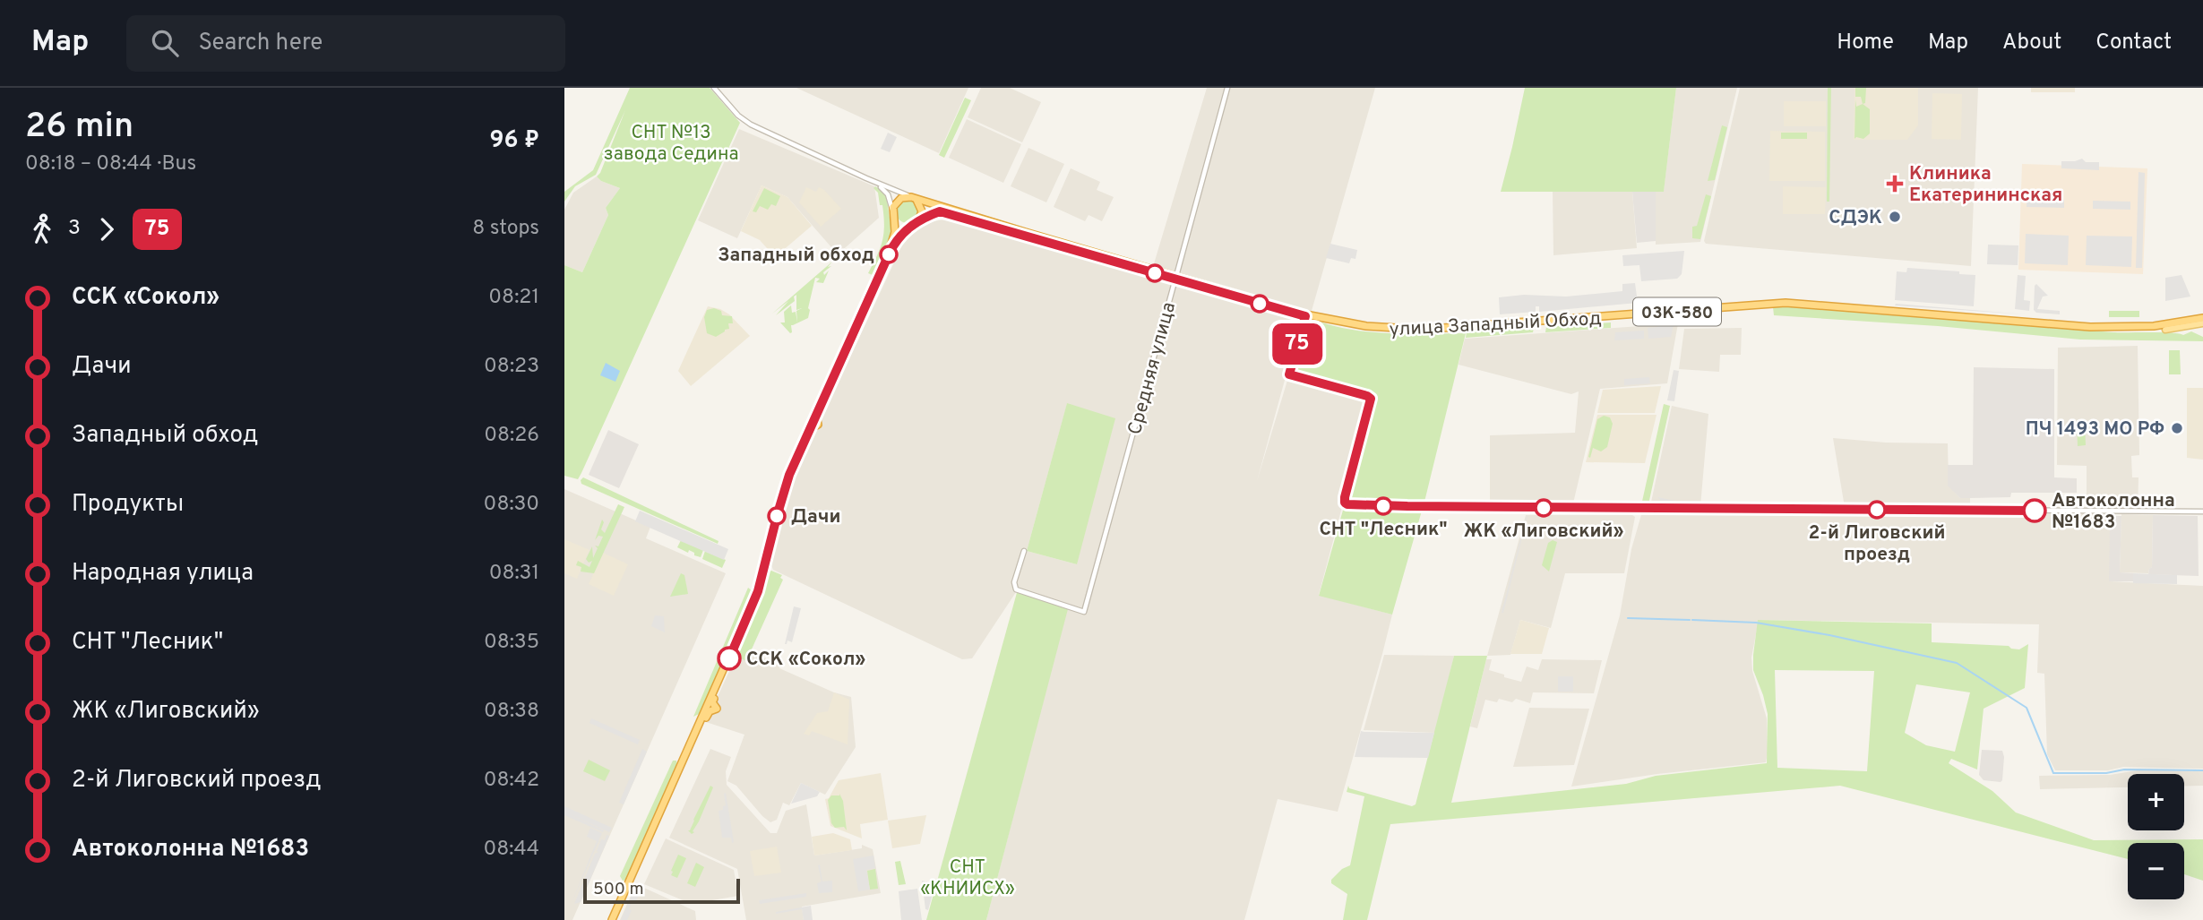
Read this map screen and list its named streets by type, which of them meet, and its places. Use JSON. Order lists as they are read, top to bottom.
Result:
{
  "streets": {
    "highway": ["03К-580", "улица Западный Обход"],
    "street": ["Средняя улица"]
  },
  "crossings": [
    ["03К-580", "улица Западный Обход"],
    ["улица Западный Обход", "Средняя улица"]
  ],
  "parks": ["СНТ №13 завода Седина", "СНТ «КНИИСХ»"],
  "places": {
    "health": ["Клиника Екатерининская"],
    "other": [
      "СДЭК",
      "Западный обход",
      "ПЧ 1493 МО РФ",
      "СНТ \"Лесник\"",
      "ЖК «Лиговский»",
      "2-й Лиговский проезд",
      "Автоколонна №1683",
      "Дачи",
      "ССК «Сокол»"
    ]
  },
  "lines": ["bus line 75"],
  "scale_bar": "500 m",
  "page": {
    "header": "Map",
    "search": "Search here",
    "nav": [
      "Home",
      "Map",
      "About",
      "Contact"
    ],
    "heading": ["26 min", "08:18 – 08:44 · Bus", "96 ₽"],
    "on_map": "75",
    "legs": ["3", "75", "8 stops"],
    "list": [
      {
        "name": "ССК «Сокол»",
        "value": "08:21"
      },
      {
        "name": "Дачи",
        "value": "08:23"
      },
      {
        "name": "Западный обход",
        "value": "08:26"
      },
      {
        "name": "Продукты",
        "value": "08:30"
      },
      {
        "name": "Народная улица",
        "value": "08:31"
      },
      {
        "name": "СНТ \"Лесник\"",
        "value": "08:35"
      },
      {
        "name": "ЖК «Лиговский»",
        "value": "08:38"
      },
      {
        "name": "2-й Лиговский проезд",
        "value": "08:42"
      },
      {
        "name": "Автоколонна №1683",
        "value": "08:44"
      }
    ],
    "map_buttons": ["+", "−"],
    "scale": "500 m"
  }
}
